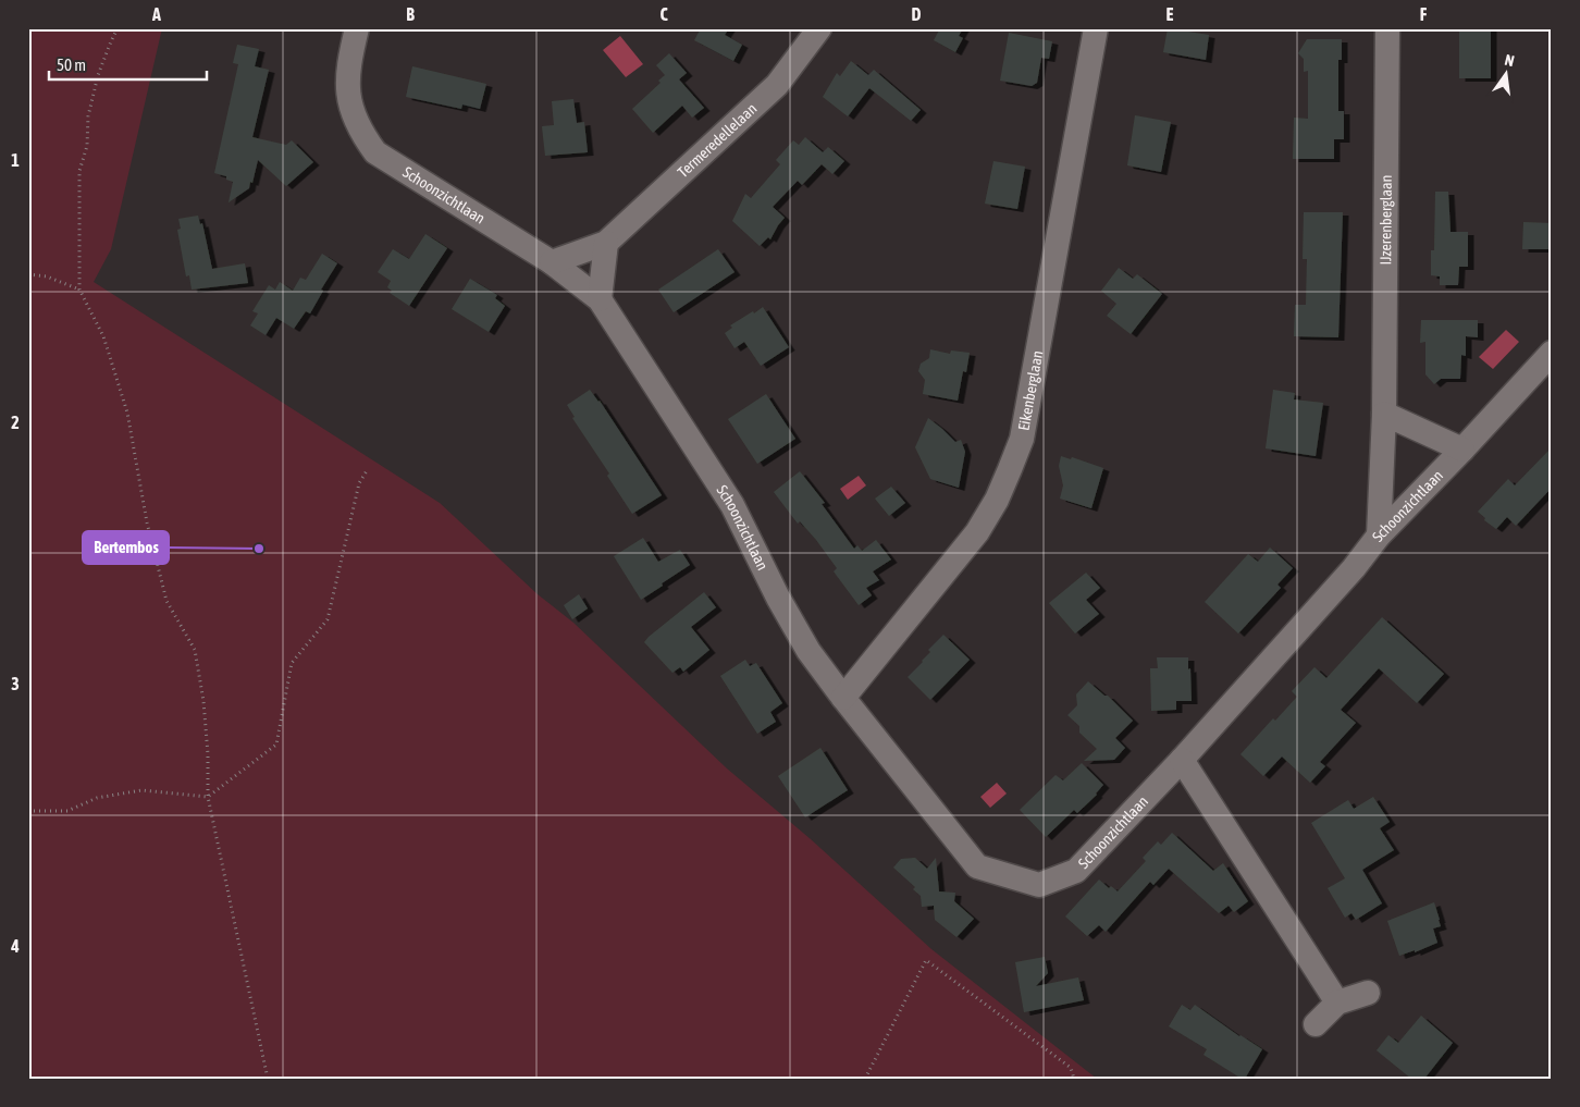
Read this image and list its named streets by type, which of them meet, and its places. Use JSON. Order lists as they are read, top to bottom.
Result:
{
  "streets": {
    "street": [
      "Termeredellelaan",
      "Schoonzichtlaan",
      "IJzerenberglaan",
      "Eikenberglaan"
    ]
  },
  "crossings": [
    ["Termeredellelaan", "Schoonzichtlaan"],
    ["Schoonzichtlaan", "IJzerenberglaan"],
    ["Schoonzichtlaan", "Eikenberglaan"]
  ],
  "places": ["Bertembos"],
  "scale_bar": "50 m",
  "north": "top",
  "grid": {
    "columns": [
      "A",
      "B",
      "C",
      "D",
      "E",
      "F"
    ],
    "rows": [
      "1",
      "2",
      "3",
      "4"
    ]
  }
}
